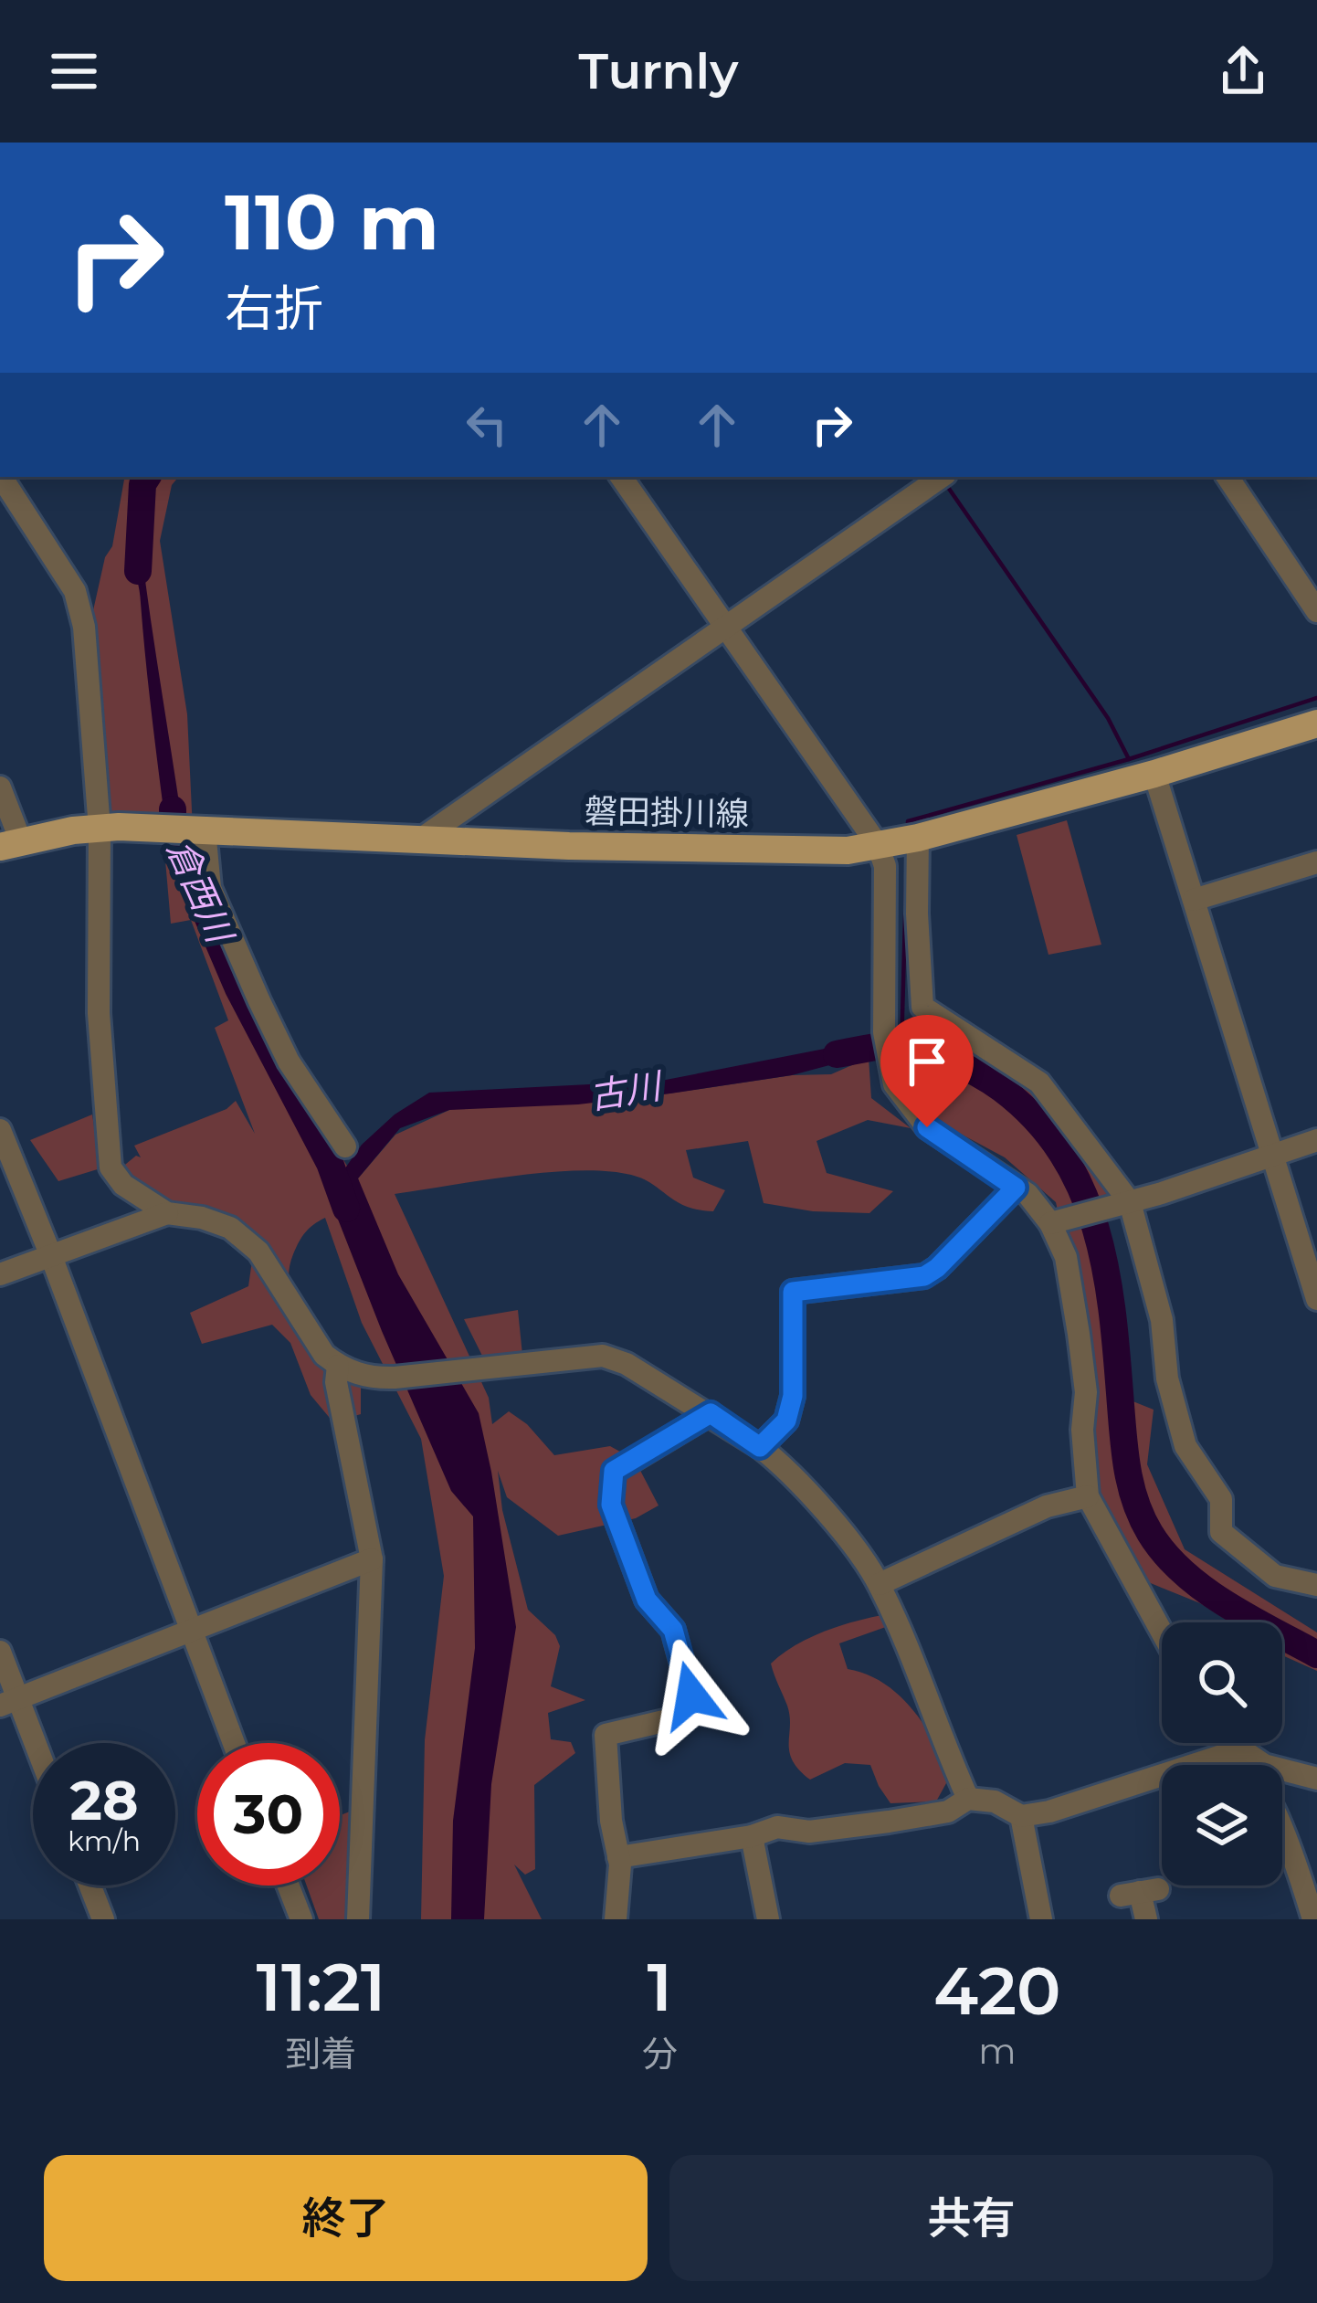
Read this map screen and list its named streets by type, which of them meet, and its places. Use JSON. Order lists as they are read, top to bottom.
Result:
{
  "streets": {
    "main road": ["磐田掛川線"]
  },
  "water": ["倉西川", "古川"],
  "page": {
    "header": "Turnly",
    "turn": ["110 m", "右折"],
    "speed": "28 km/h",
    "limit": "30",
    "eta": [
      "11:21",
      "到着",
      "1",
      "分",
      "420",
      "m"
    ],
    "buttons": ["終了", "共有"]
  }
}
